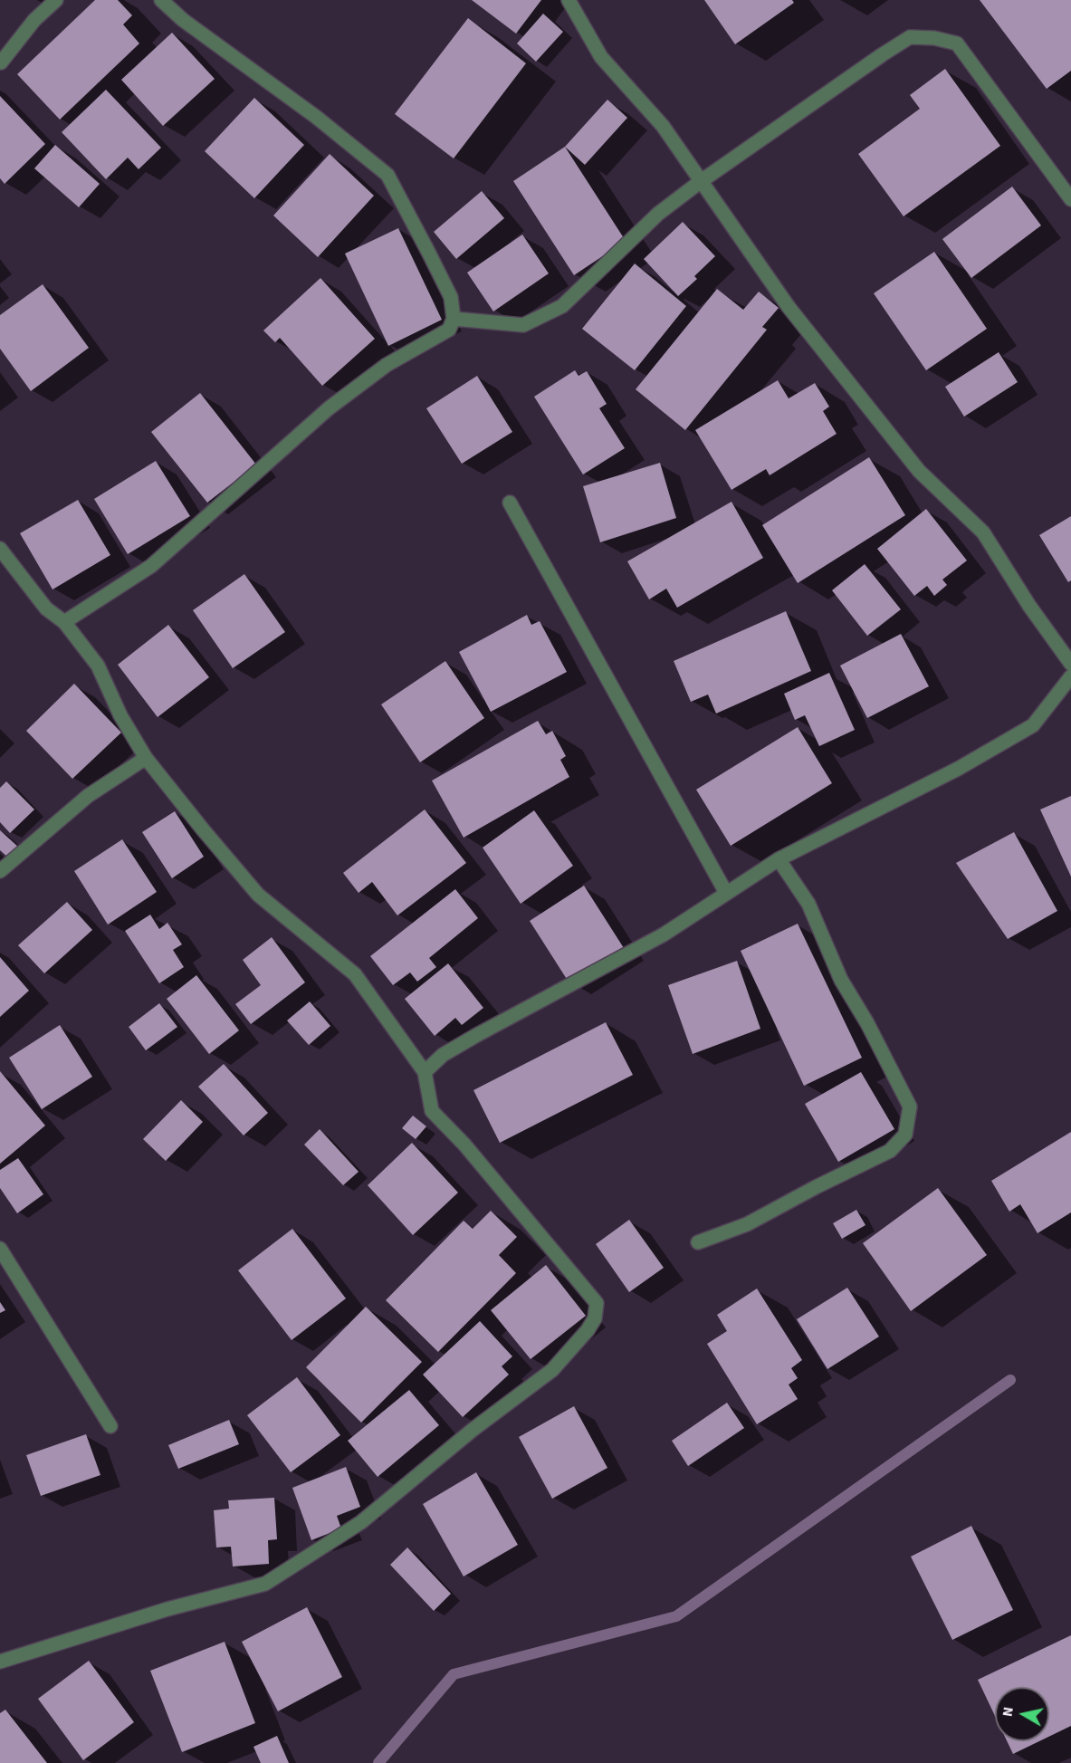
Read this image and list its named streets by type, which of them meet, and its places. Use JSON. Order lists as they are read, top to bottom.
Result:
{
  "north": "left"
}
